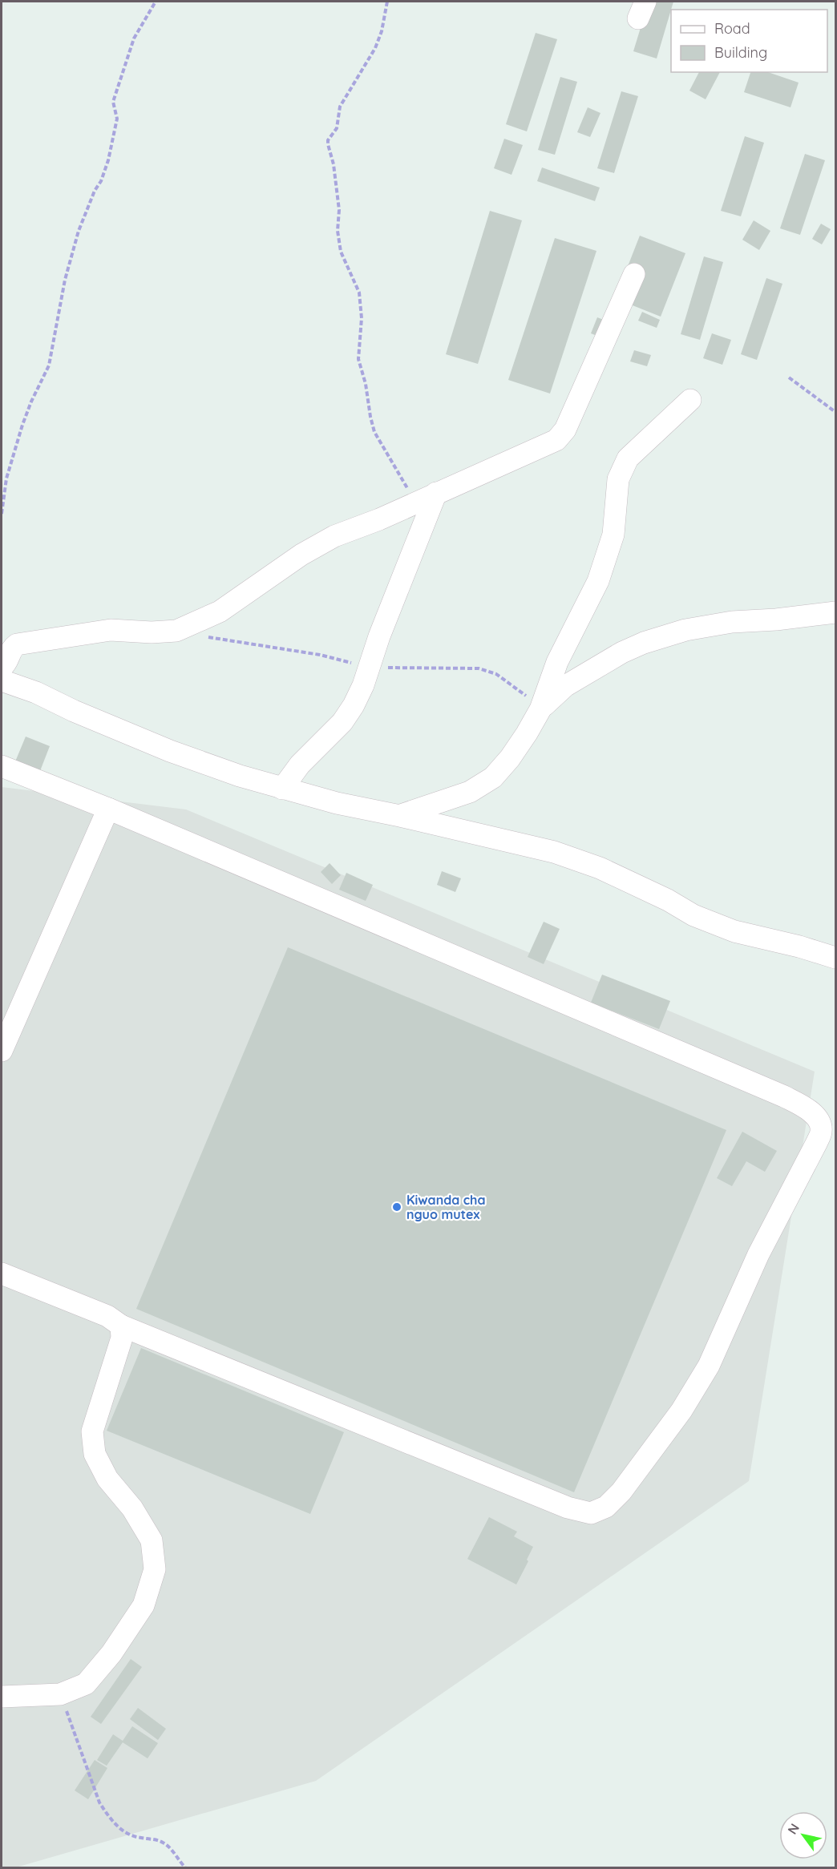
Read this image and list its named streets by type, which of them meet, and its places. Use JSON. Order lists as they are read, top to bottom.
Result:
{
  "places": ["Kiwanda cha nguo mutex"],
  "legend": ["Road", "Building"],
  "north": "top left"
}
